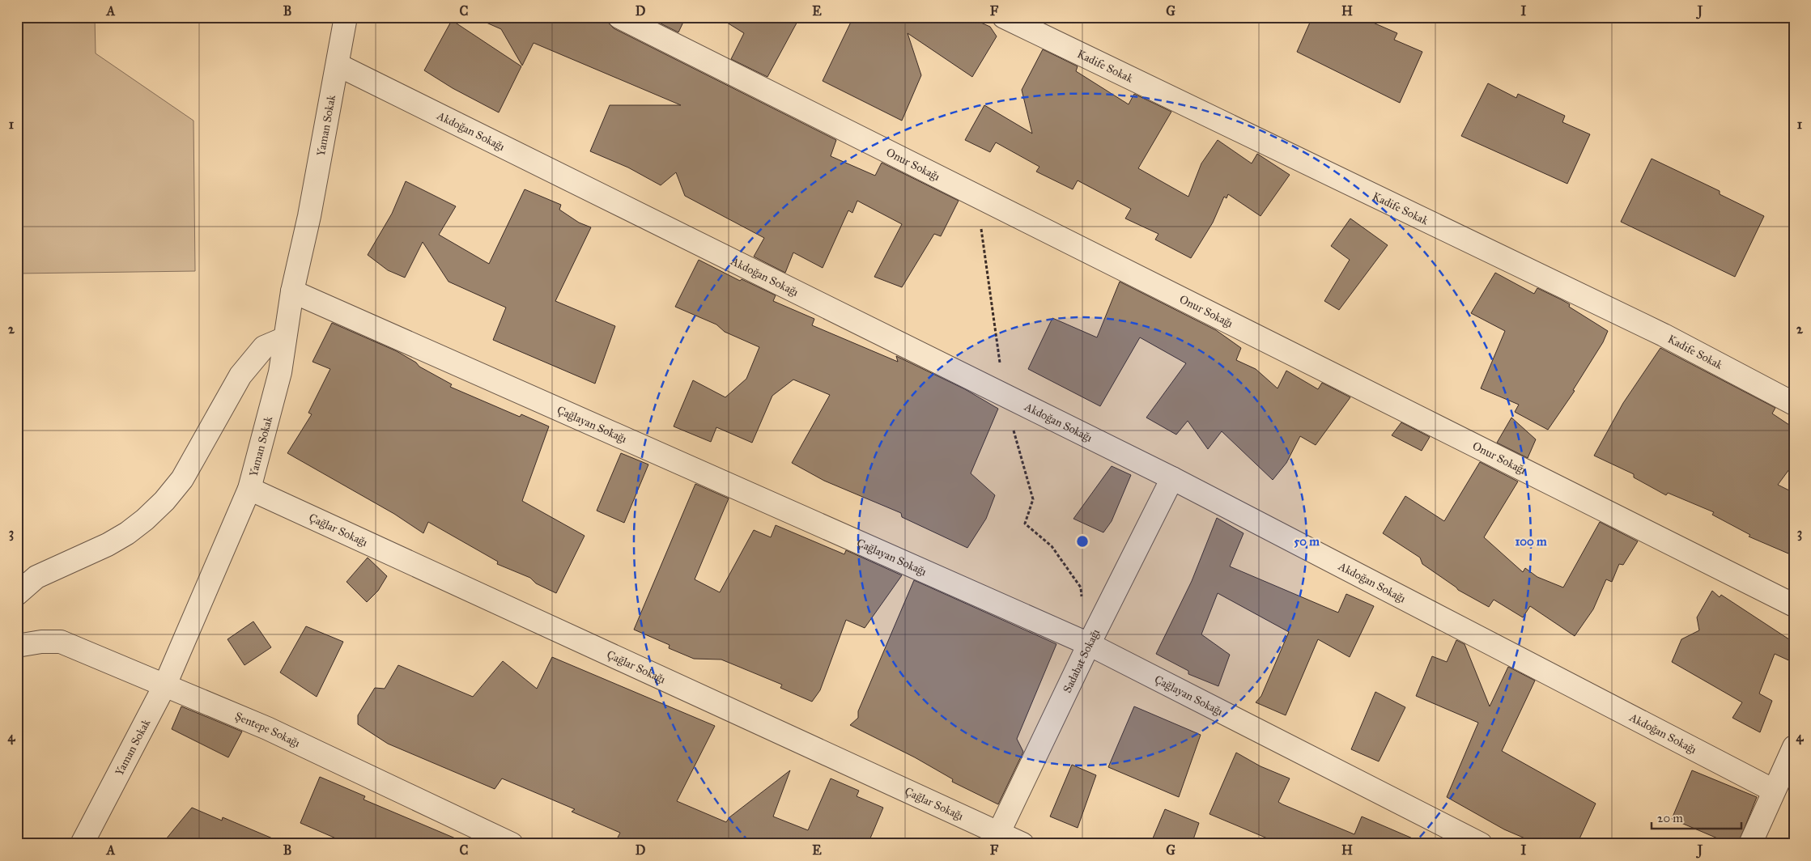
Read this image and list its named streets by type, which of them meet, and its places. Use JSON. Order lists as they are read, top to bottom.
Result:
{
  "streets": {
    "street": [
      "Kadife Sokak",
      "Yaman Sokak",
      "Akdoğan Sokağı",
      "Onur Sokağı",
      "Çağlayan Sokağı",
      "Çağlar Sokağı",
      "Sadabat Sokağı",
      "Şentepe Sokağı"
    ]
  },
  "crossings": [
    ["Yaman Sokak", "Akdoğan Sokağı"],
    ["Yaman Sokak", "Çağlayan Sokağı"],
    ["Yaman Sokak", "Çağlar Sokağı"],
    ["Yaman Sokak", "Şentepe Sokağı"],
    ["Akdoğan Sokağı", "Sadabat Sokağı"],
    ["Çağlayan Sokağı", "Sadabat Sokağı"],
    ["Çağlar Sokağı", "Sadabat Sokağı"]
  ],
  "scale_bar": "20 m",
  "grid": {
    "columns": [
      "A",
      "B",
      "C",
      "D",
      "E",
      "F",
      "G",
      "H",
      "I",
      "J"
    ],
    "rows": [
      "1",
      "2",
      "3",
      "4"
    ]
  },
  "rings": ["50 m", "100 m"]
}
